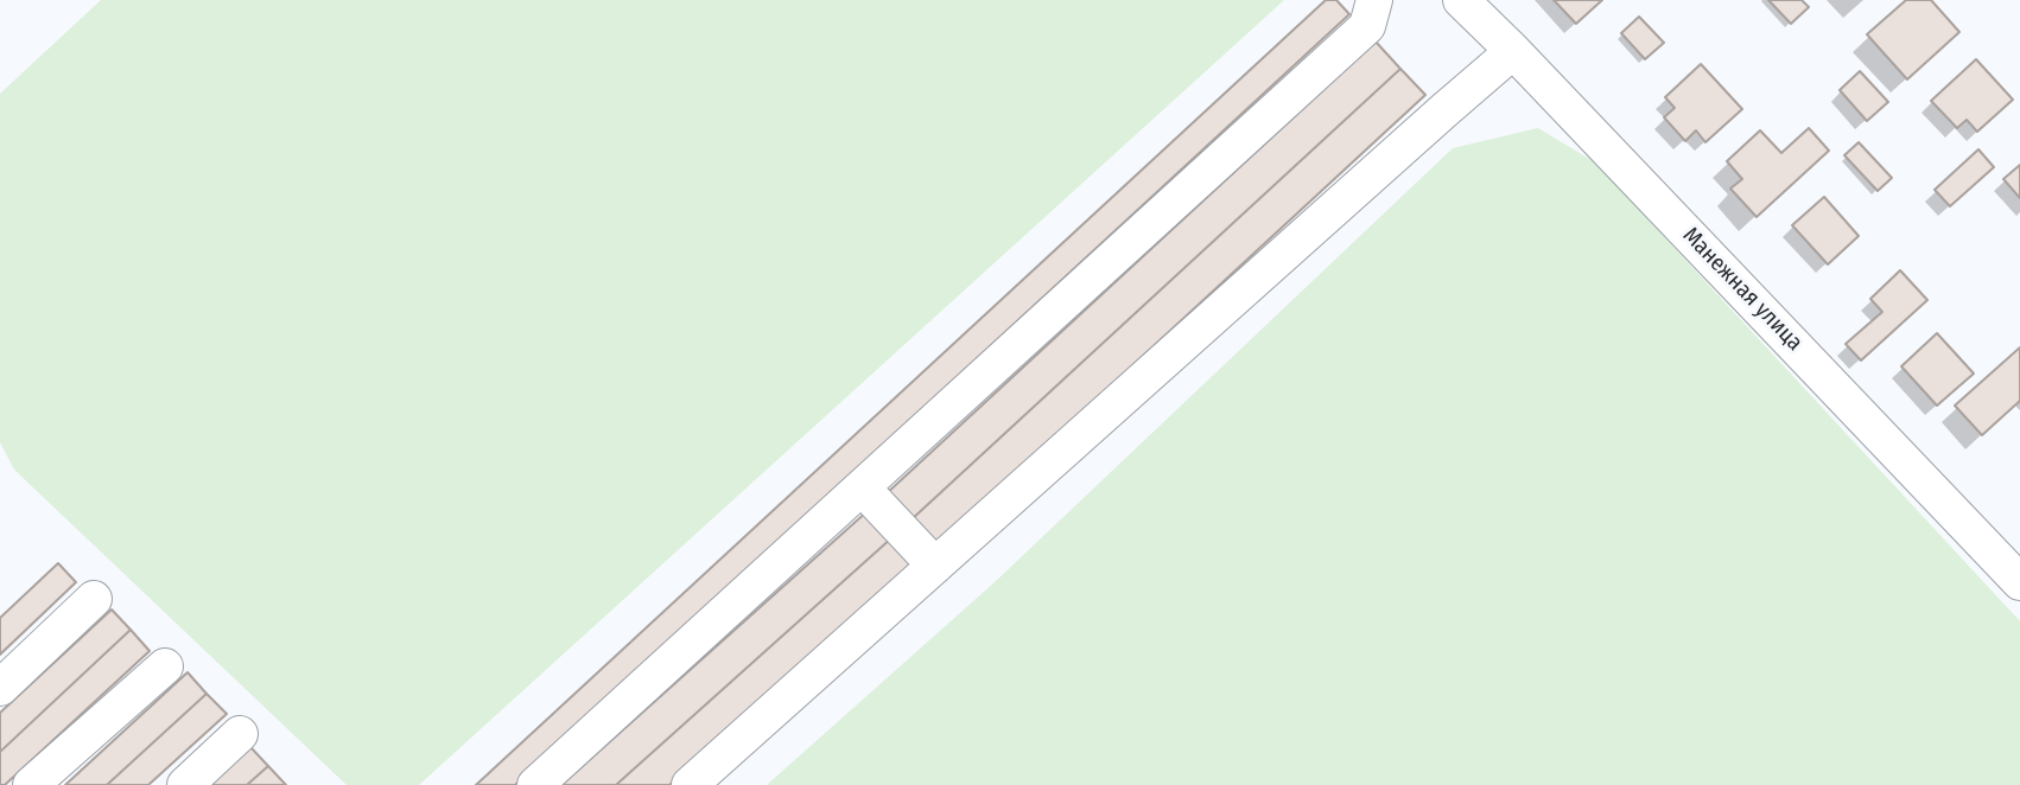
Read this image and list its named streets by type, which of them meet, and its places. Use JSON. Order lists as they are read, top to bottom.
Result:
{
  "streets": {
    "street": ["Манежная улица"]
  }
}
